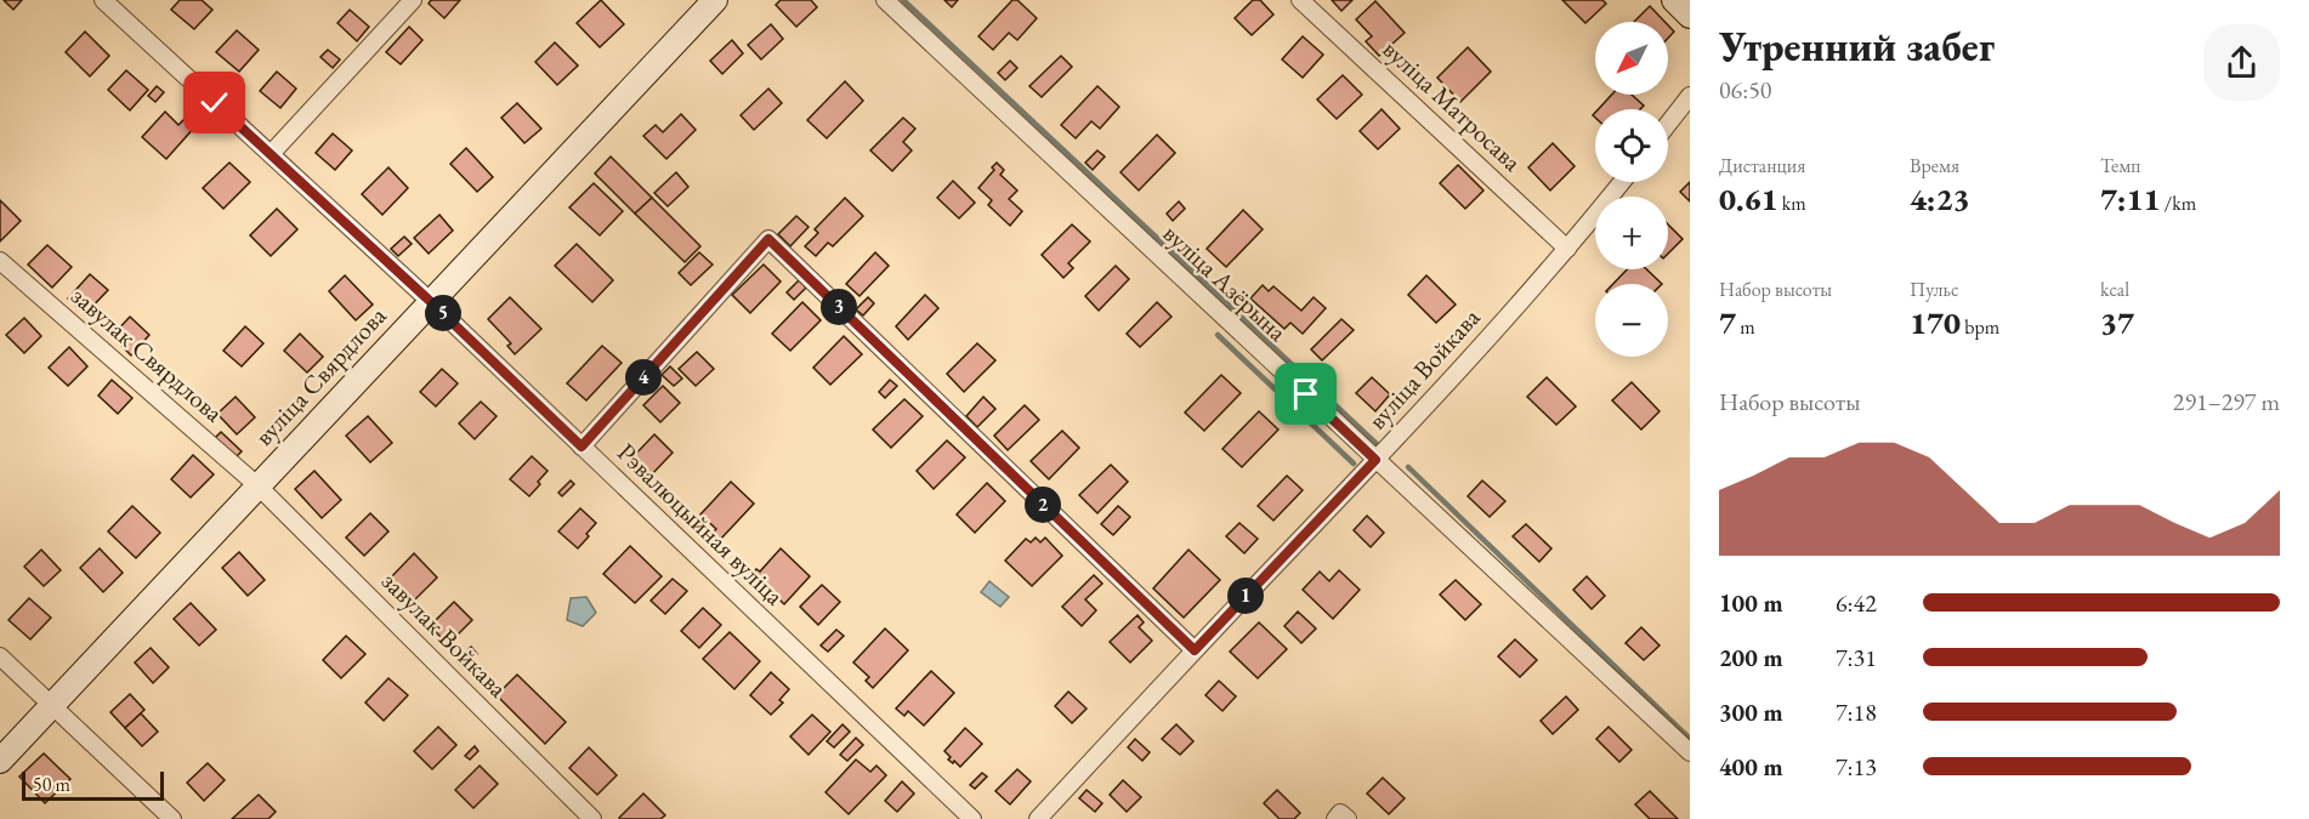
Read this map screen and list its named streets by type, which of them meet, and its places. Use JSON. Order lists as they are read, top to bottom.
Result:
{
  "streets": {
    "main road": ["вуліца Свярдлова"],
    "street": [
      "вуліца Матросава",
      "вуліца Азёрына",
      "завулак Свярдлова",
      "вуліца Войкава",
      "Рэвалюцыйная вуліца",
      "завулак Войкава"
    ]
  },
  "crossings": [
    ["вуліца Матросава", "вуліца Войкава"],
    ["вуліца Азёрына", "вуліца Войкава"],
    ["завулак Свярдлова", "вуліца Свярдлова"],
    ["завулак Свярдлова", "завулак Войкава"],
    ["вуліца Свярдлова", "Рэвалюцыйная вуліца"],
    ["вуліца Свярдлова", "завулак Войкава"]
  ],
  "scale_bar": "50 m",
  "north": "bottom left",
  "page": {
    "heading": ["Утренний забег", "06:50"],
    "map_buttons": ["+", "−"],
    "stats": [
      ["Дистанция", "0.61 km"],
      ["Время", "4:23"],
      ["Темп", "7:11 /km"],
      ["Набор высоты", "7 m"],
      ["Пульс", "170 bpm"],
      ["kcal", "37"]
    ],
    "pins": [
      "3",
      "5",
      "4",
      "2",
      "1"
    ],
    "chart": ["Набор высоты", "291–297 m"],
    "list": [
      {
        "name": "100 m",
        "note": "6:42"
      },
      {
        "name": "200 m",
        "note": "7:31"
      },
      {
        "name": "300 m",
        "note": "7:18"
      },
      {
        "name": "400 m",
        "note": "7:13"
      }
    ],
    "scale": "50 m"
  }
}
